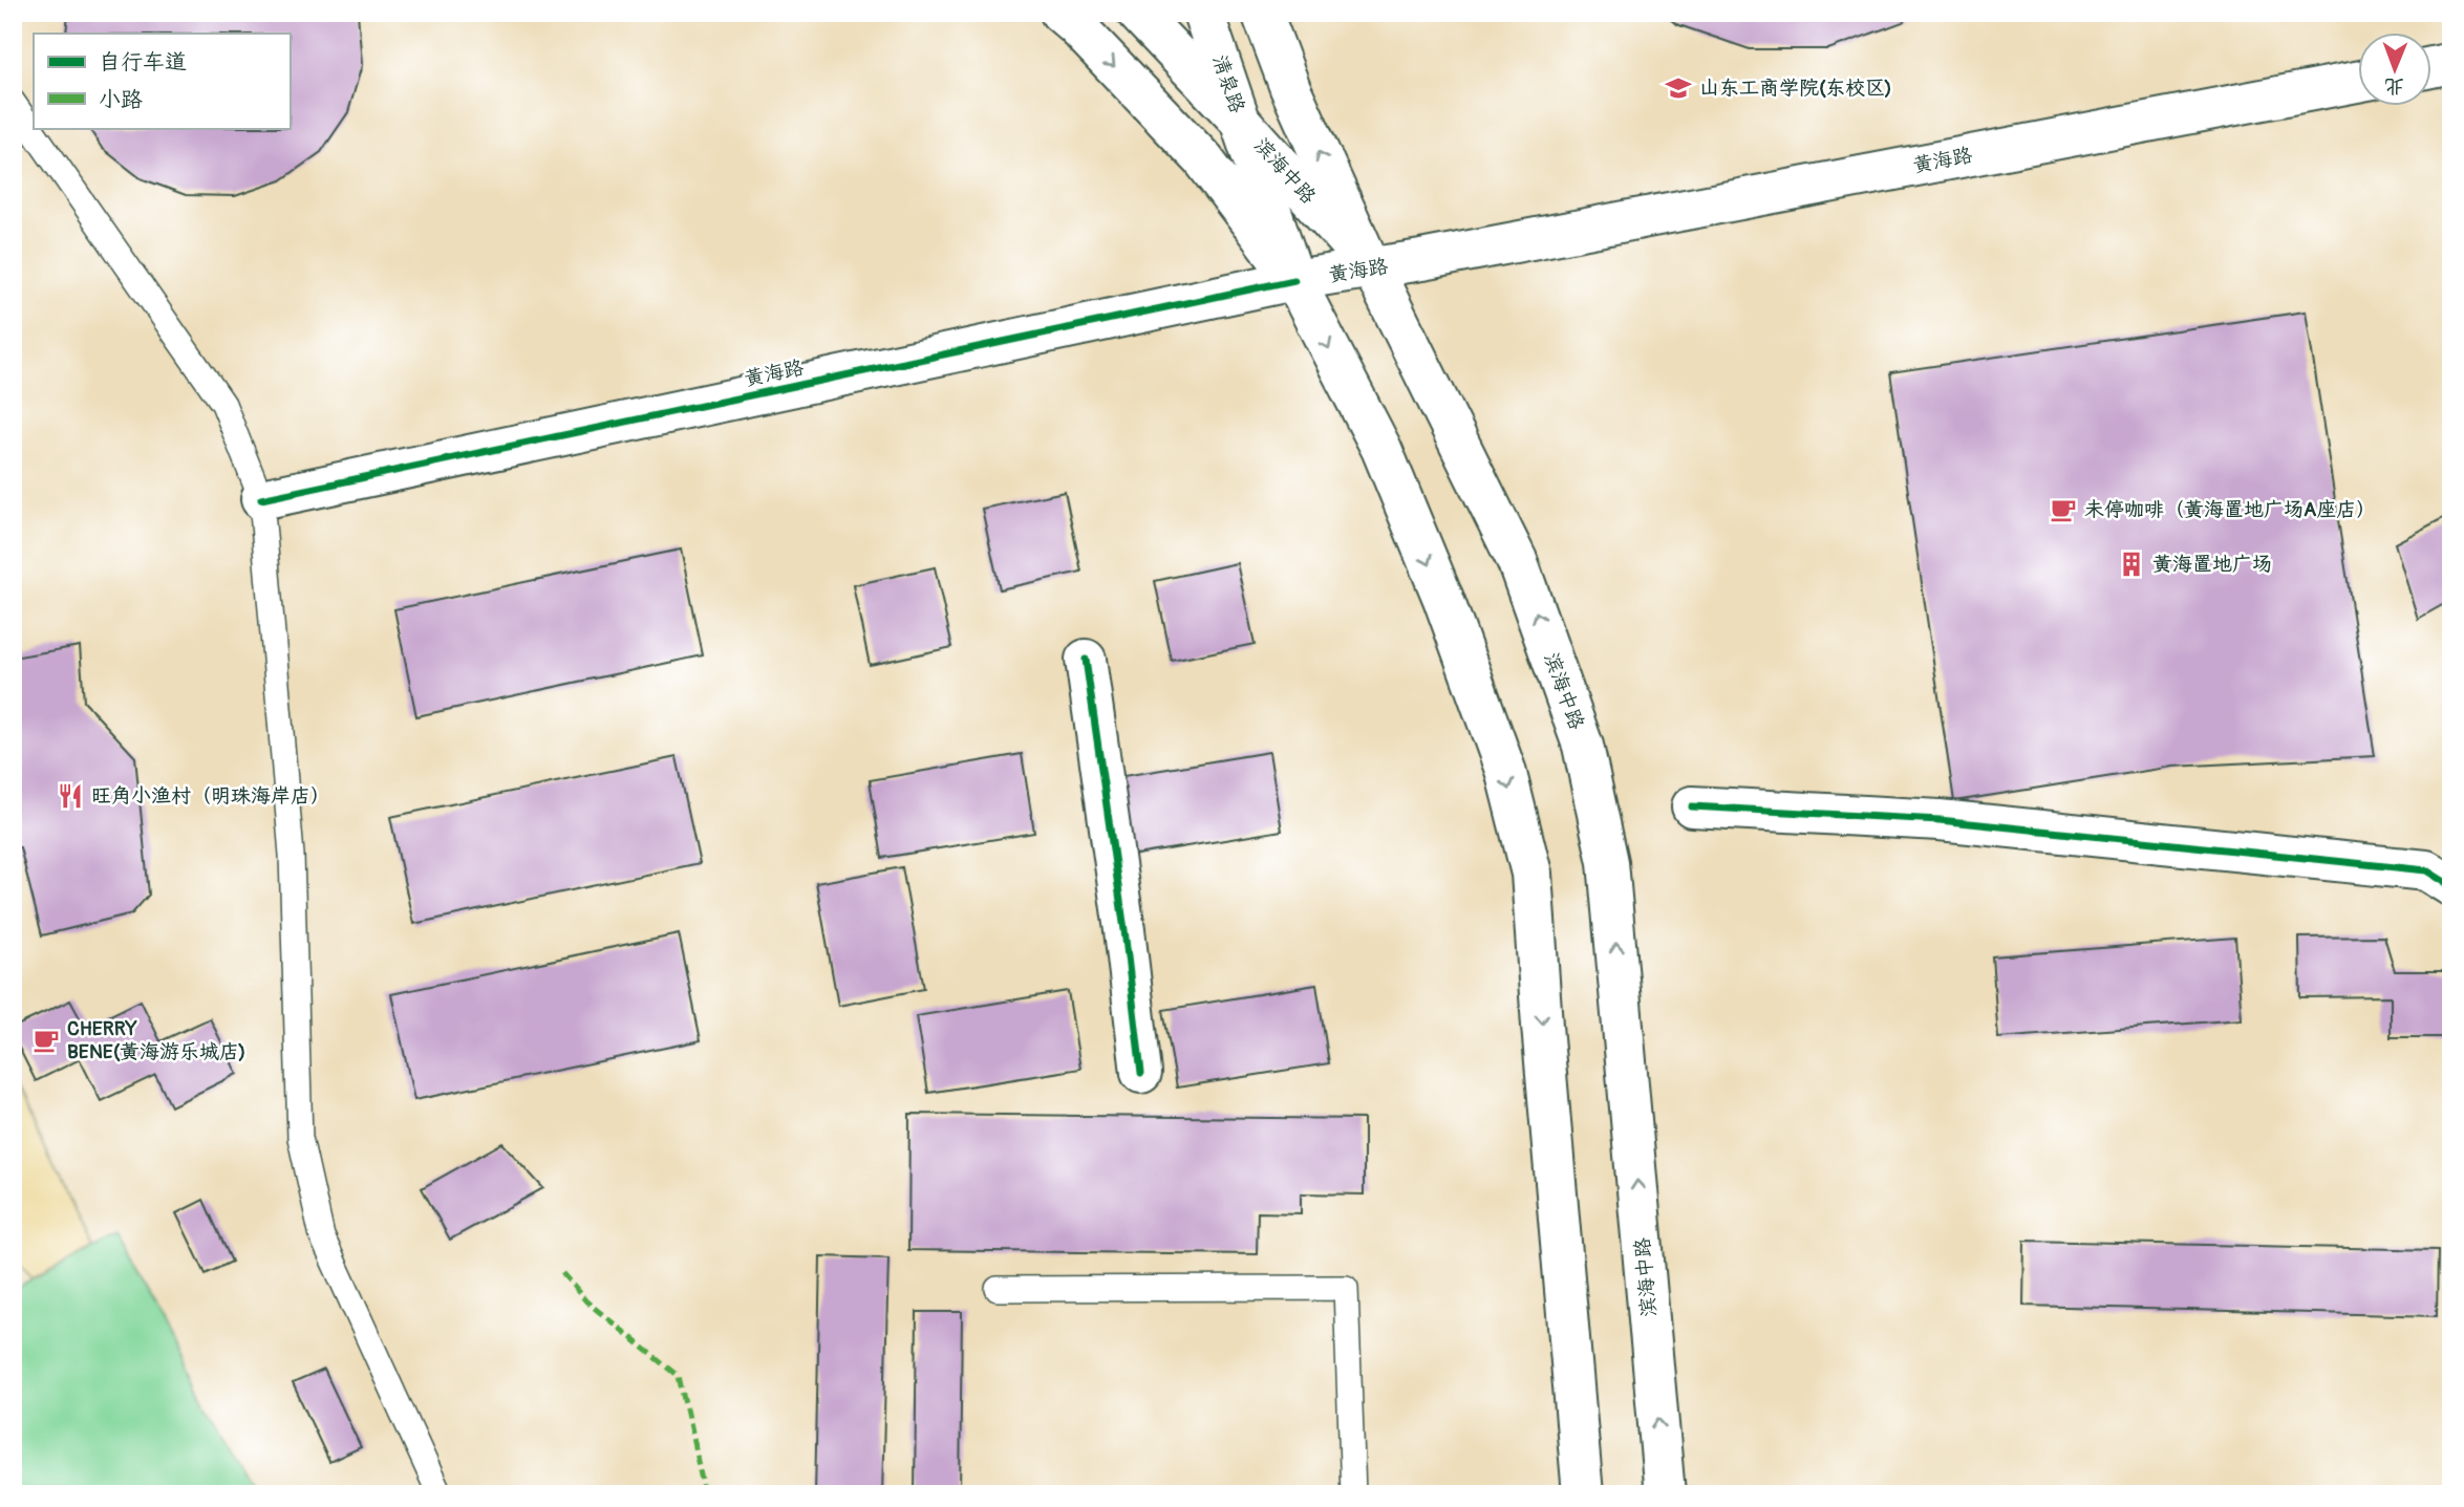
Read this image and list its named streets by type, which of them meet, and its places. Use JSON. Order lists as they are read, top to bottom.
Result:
{
  "streets": {
    "main road": ["清泉路", "黄海路", "滨海中路"]
  },
  "crossings": [
    ["清泉路", "黄海路"],
    ["清泉路", "滨海中路"],
    ["黄海路", "滨海中路"]
  ],
  "places": {
    "school or university": ["山东工商学院(东校区)"],
    "cafe": ["未停咖啡（黄海置地广场A座店）", "CHERRY BENE(黄海游乐城店)"],
    "building": ["黄海置地广场"],
    "restaurant": ["旺角小渔村（明珠海岸店）"]
  },
  "legend": ["自行车道", "小路"],
  "north": "bottom"
}
